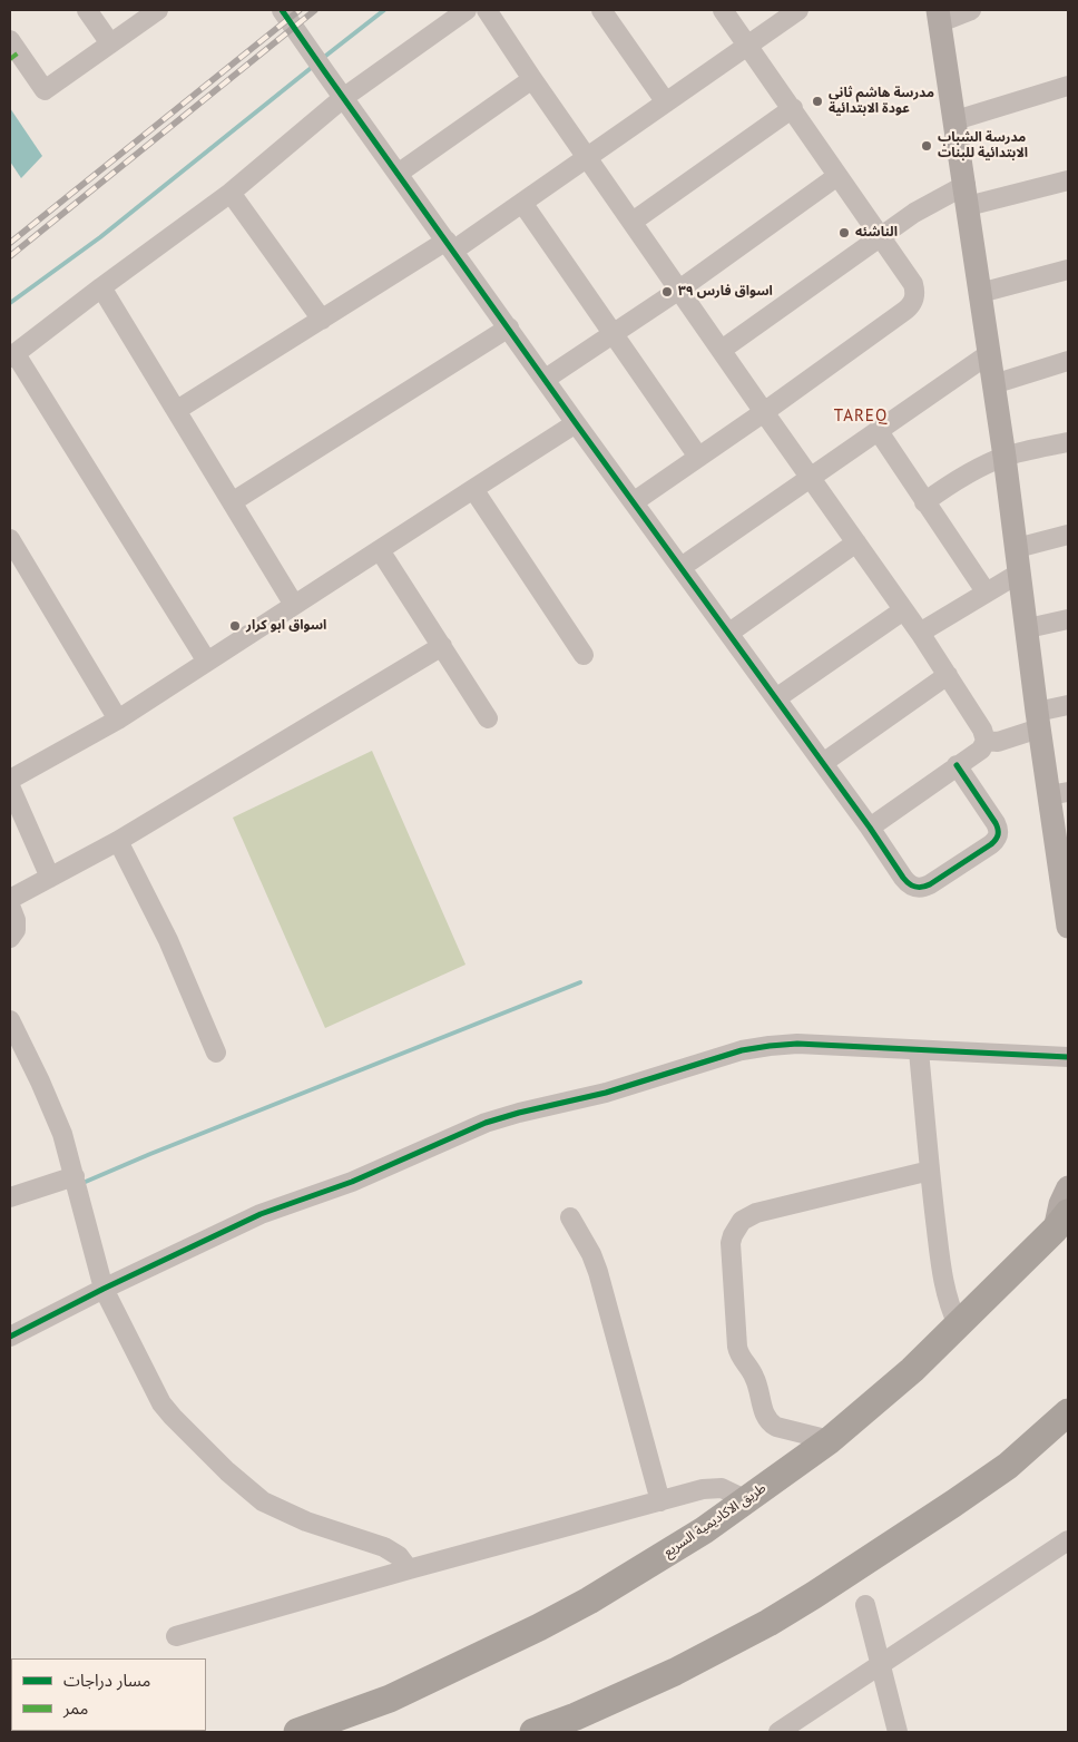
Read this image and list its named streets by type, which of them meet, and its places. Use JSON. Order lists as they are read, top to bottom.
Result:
{
  "streets": {
    "highway": ["طريق الاكاديمية السريع"]
  },
  "districts": ["TAREQ"],
  "places": [
    "مدرسة هاشم ثاني عودة الابتدائية",
    "مدرسة الشباب الابتدائية للبنات",
    "الناشئه",
    "اسواق فارس ٣٩",
    "اسواق ابو كرار"
  ],
  "legend": ["مسار دراجات", "ممر"]
}
